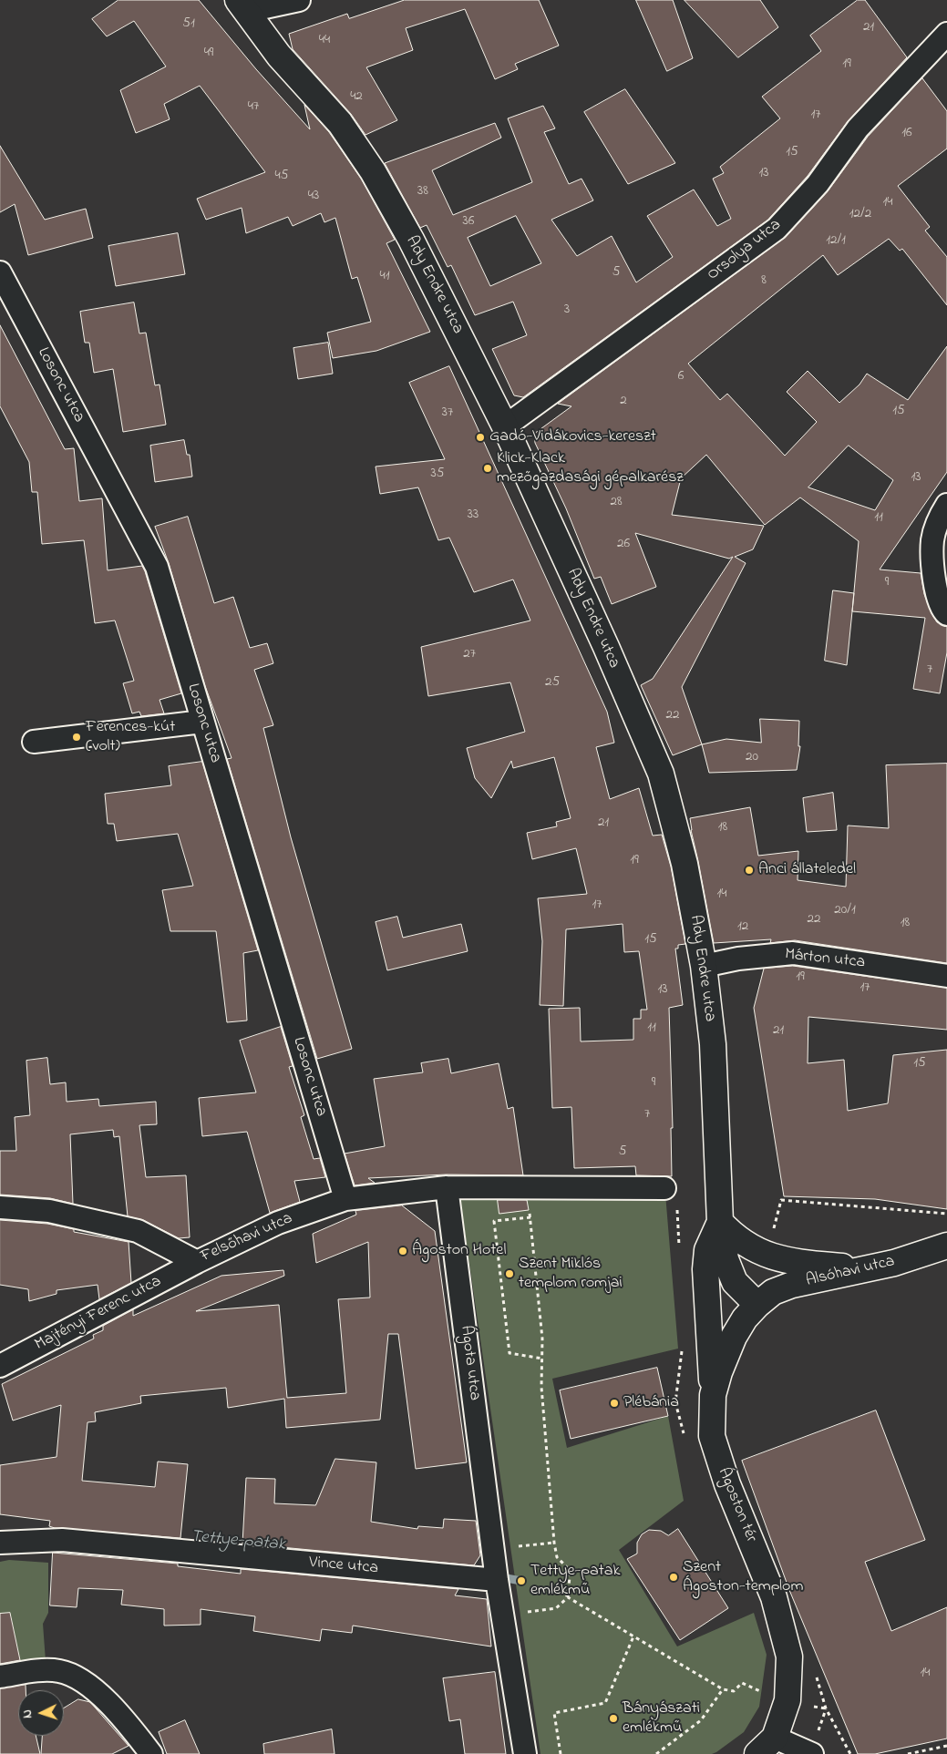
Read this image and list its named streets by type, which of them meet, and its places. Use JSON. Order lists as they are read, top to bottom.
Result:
{
  "streets": {
    "street": [
      "Orsolya utca",
      "Ady Endre utca",
      "Losonc utca",
      "Márton utca",
      "Felsőhavi utca",
      "Alsóhavi utca",
      "Majtényi Ferenc utca",
      "Ágota utca",
      "Ágoston tér",
      "Vince utca"
    ]
  },
  "crossings": [
    ["Orsolya utca", "Ady Endre utca"],
    ["Ady Endre utca", "Márton utca"],
    ["Ady Endre utca", "Alsóhavi utca"],
    ["Ady Endre utca", "Ágoston tér"],
    ["Losonc utca", "Felsőhavi utca"],
    ["Felsőhavi utca", "Majtényi Ferenc utca"],
    ["Felsőhavi utca", "Ágota utca"],
    ["Alsóhavi utca", "Ágoston tér"],
    ["Ágota utca", "Vince utca"]
  ],
  "water": ["Tettye-patak"],
  "places": [
    "Gadó-Vidákovics-kereszt",
    "Klick-Klack mezőgazdasági gépalkarész",
    "Ferences-kút (volt)",
    "Anci állateledel",
    "Ágoston Hotel",
    "Szent Miklós templom romjai",
    "Plébánia",
    "Szent Ágoston-templom",
    "Tettye-patak emlékmű",
    "Bányászati emlékmű"
  ],
  "house_numbers": [
    "51",
    "21",
    "44",
    "49",
    "19",
    "42",
    "47",
    "17",
    "16",
    "15",
    "13",
    "45",
    "38",
    "43",
    "14",
    "12/2",
    "36",
    "12/1",
    "5",
    "41",
    "8",
    "3",
    "6",
    "2",
    "15",
    "37",
    "35",
    "13",
    "28",
    "33",
    "11",
    "26",
    "9",
    "27",
    "7",
    "25",
    "22",
    "20",
    "21",
    "18",
    "19",
    "14",
    "17",
    "20/1",
    "22",
    "18",
    "12",
    "15",
    "19",
    "17",
    "13",
    "11",
    "21",
    "15",
    "9",
    "7",
    "5",
    "14"
  ],
  "north": "left"
}
